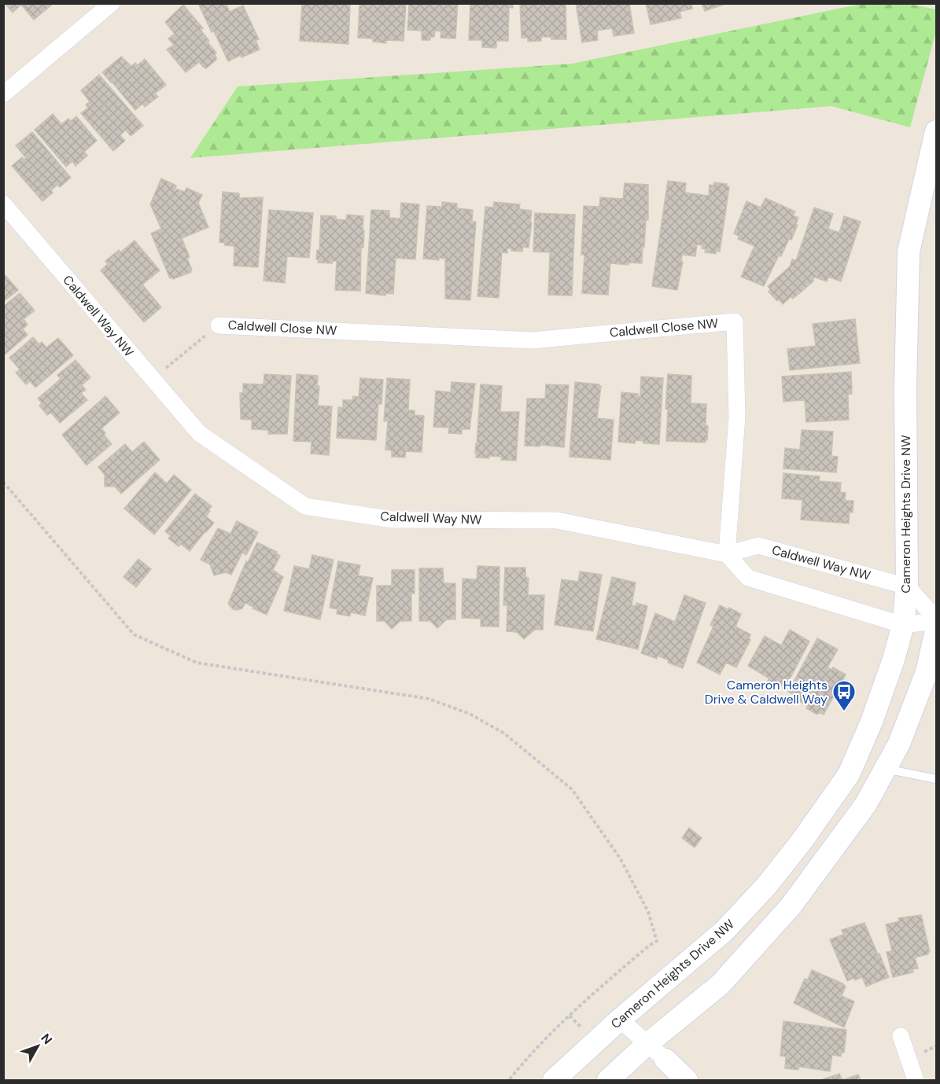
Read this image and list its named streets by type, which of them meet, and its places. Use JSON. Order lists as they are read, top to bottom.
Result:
{
  "streets": {
    "street": ["Caldwell Way NW", "Caldwell Close NW", "Cameron Heights Drive NW"]
  },
  "crossings": [
    ["Caldwell Way NW", "Caldwell Close NW"],
    ["Caldwell Way NW", "Cameron Heights Drive NW"]
  ],
  "places": {
    "bus stop": ["Cameron Heights Drive & Caldwell Way"]
  },
  "north": "top right"
}
